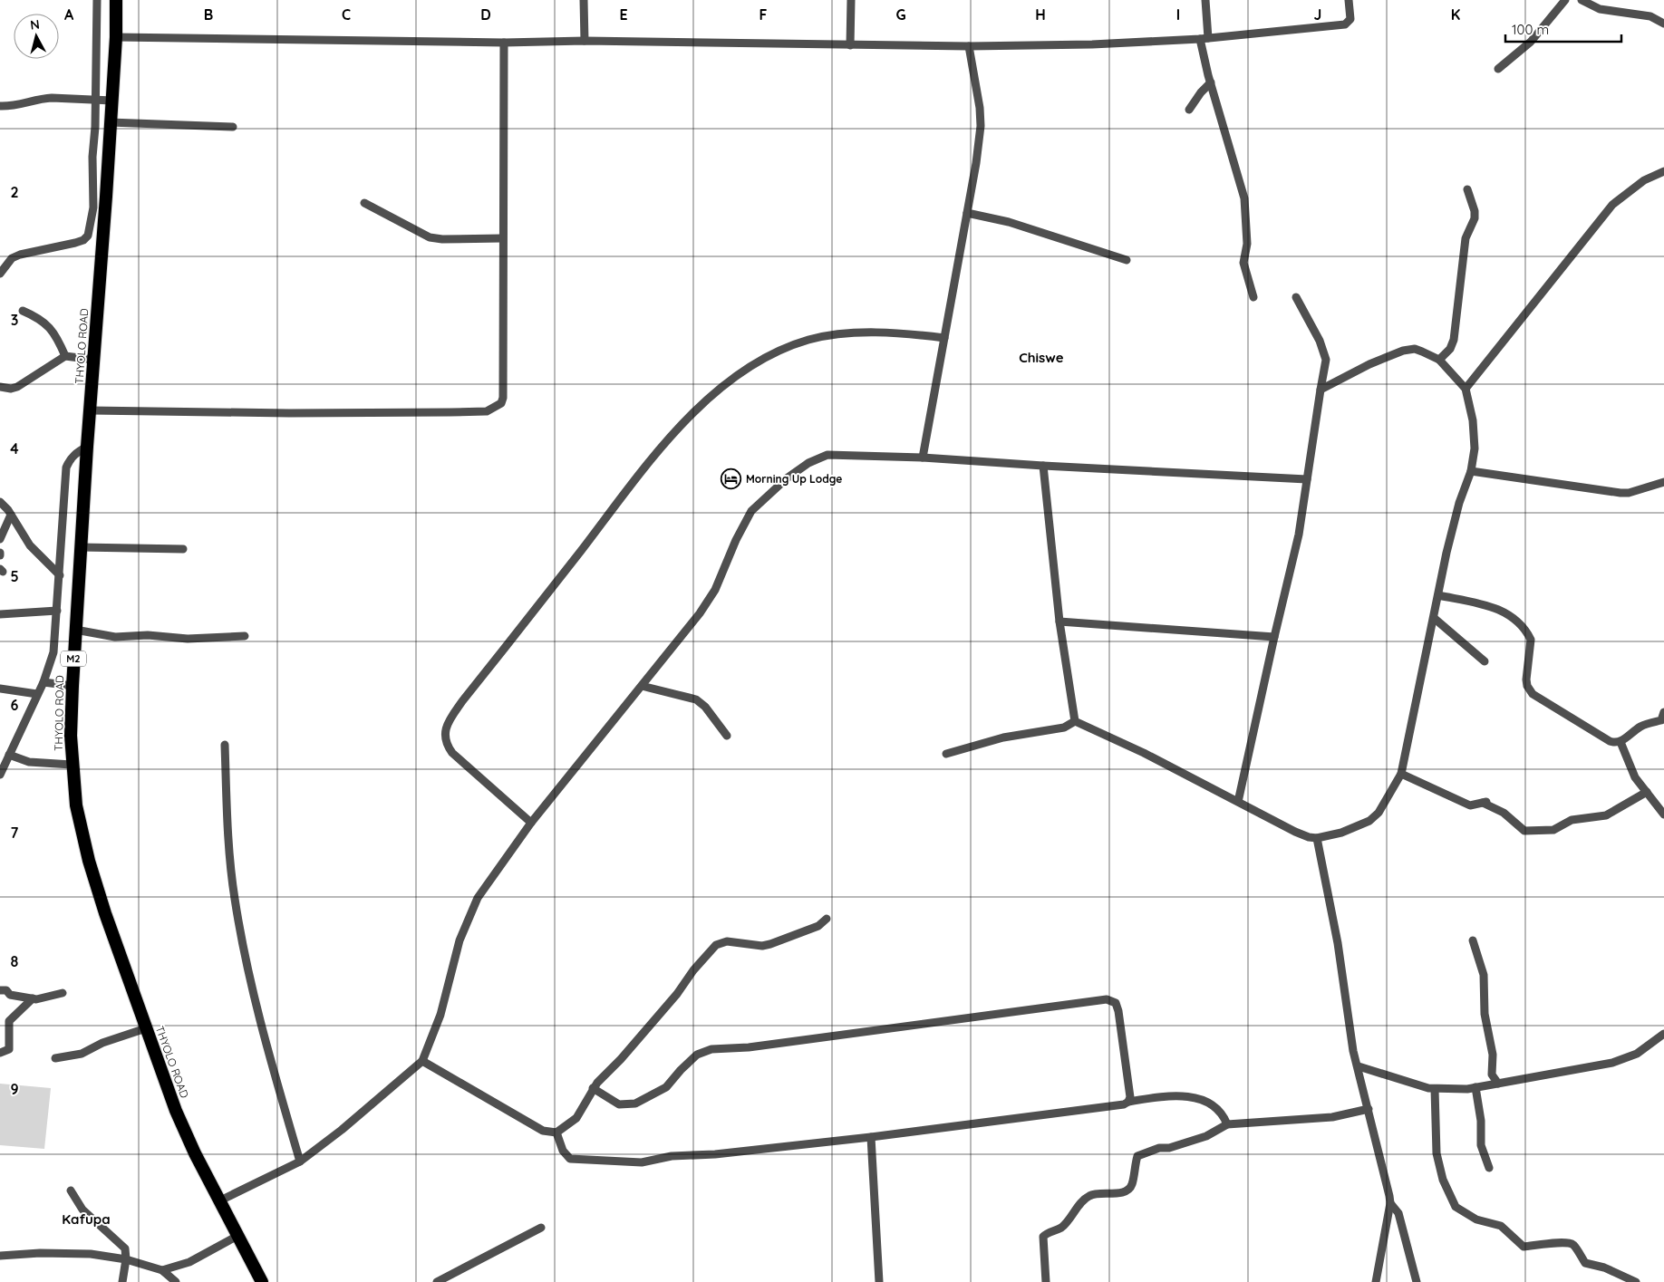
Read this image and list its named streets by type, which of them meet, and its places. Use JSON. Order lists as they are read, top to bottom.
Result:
{
  "streets": {
    "highway": ["THYOLO ROAD", "M2"]
  },
  "districts": ["Chiswe", "Kafupa"],
  "places": {
    "hotel": ["Morning Up Lodge"]
  },
  "scale_bar": "100 m",
  "north": "top",
  "grid": {
    "columns": [
      "A",
      "B",
      "C",
      "D",
      "E",
      "F",
      "G",
      "H",
      "I",
      "J",
      "K"
    ],
    "rows": [
      "2",
      "3",
      "4",
      "5",
      "6",
      "7",
      "8",
      "9"
    ]
  }
}
